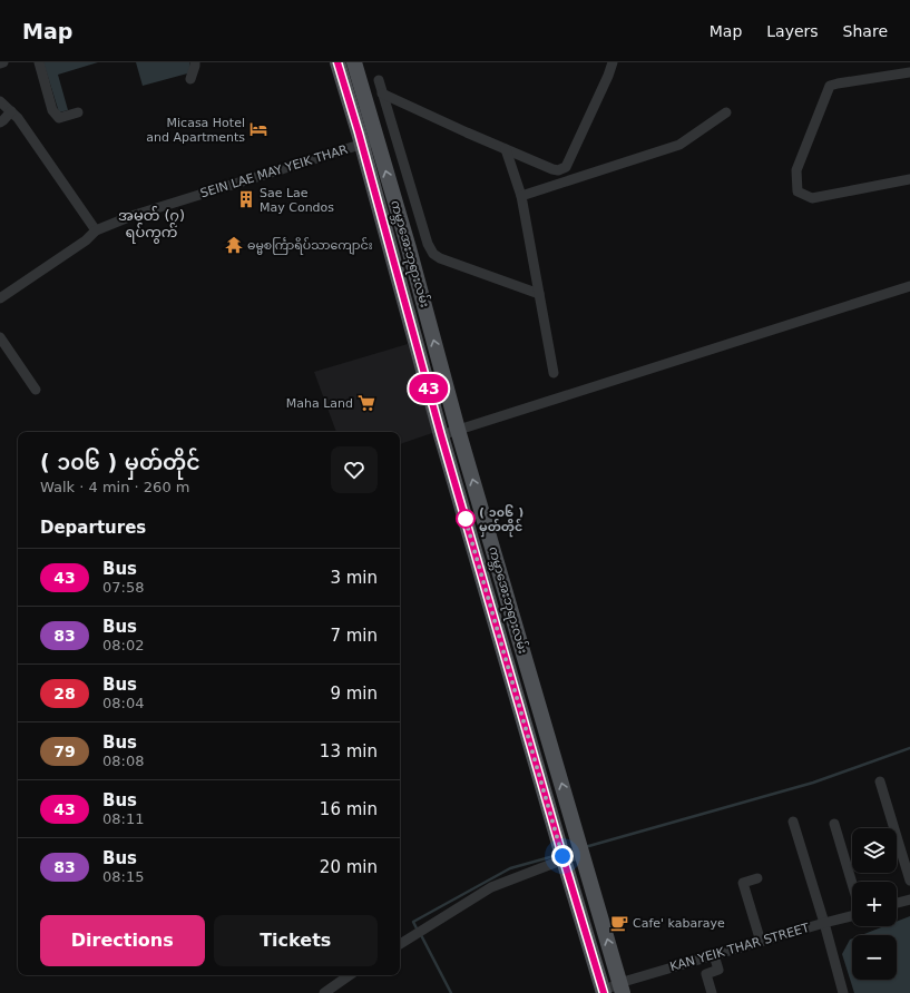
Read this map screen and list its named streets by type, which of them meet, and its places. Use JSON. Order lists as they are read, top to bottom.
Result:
{
  "streets": {
    "main road": ["ကမ္ဘာအေးဘုရားလမ်း"],
    "street": ["SEIN LAE MAY YEIK THAR", "KAN YEIK THAR STREET"]
  },
  "crossings": [
    ["SEIN LAE MAY YEIK THAR", "ကမ္ဘာအေးဘုရားလမ်း"],
    ["ကမ္ဘာအေးဘုရားလမ်း", "KAN YEIK THAR STREET"]
  ],
  "districts": ["အမှတ် (၇) ရပ်ကွက်"],
  "places": {
    "hotel": ["Micasa Hotel and Apartments"],
    "building": ["Sae Lae May Condos"],
    "temple": ["ဓမ္မစင်္ကြာရိပ်သာကျောင်း"],
    "supermarket": ["Maha Land"],
    "other": ["( ၁၀၆ ) မှတ်တိုင်"],
    "cafe": ["Cafe' kabaraye"]
  },
  "lines": ["bus line 43"],
  "page": {
    "header": "Map",
    "nav": ["Map", "Layers", "Share"],
    "on_map": "43",
    "heading": [
      ["( ၁၀၆ ) မှတ်တိုင်", "Walk · 4 min · 260 m"],
      "Departures"
    ],
    "list": [
      {
        "mark": "43",
        "name": "Bus",
        "note": "07:58",
        "value": "3 min"
      },
      {
        "mark": "83",
        "name": "Bus",
        "note": "08:02",
        "value": "7 min"
      },
      {
        "mark": "28",
        "name": "Bus",
        "note": "08:04",
        "value": "9 min"
      },
      {
        "mark": "79",
        "name": "Bus",
        "note": "08:08",
        "value": "13 min"
      },
      {
        "mark": "43",
        "name": "Bus",
        "note": "08:11",
        "value": "16 min"
      },
      {
        "mark": "83",
        "name": "Bus",
        "note": "08:15",
        "value": "20 min"
      }
    ],
    "map_buttons": ["+", "−"],
    "buttons": ["Directions", "Tickets"]
  }
}
